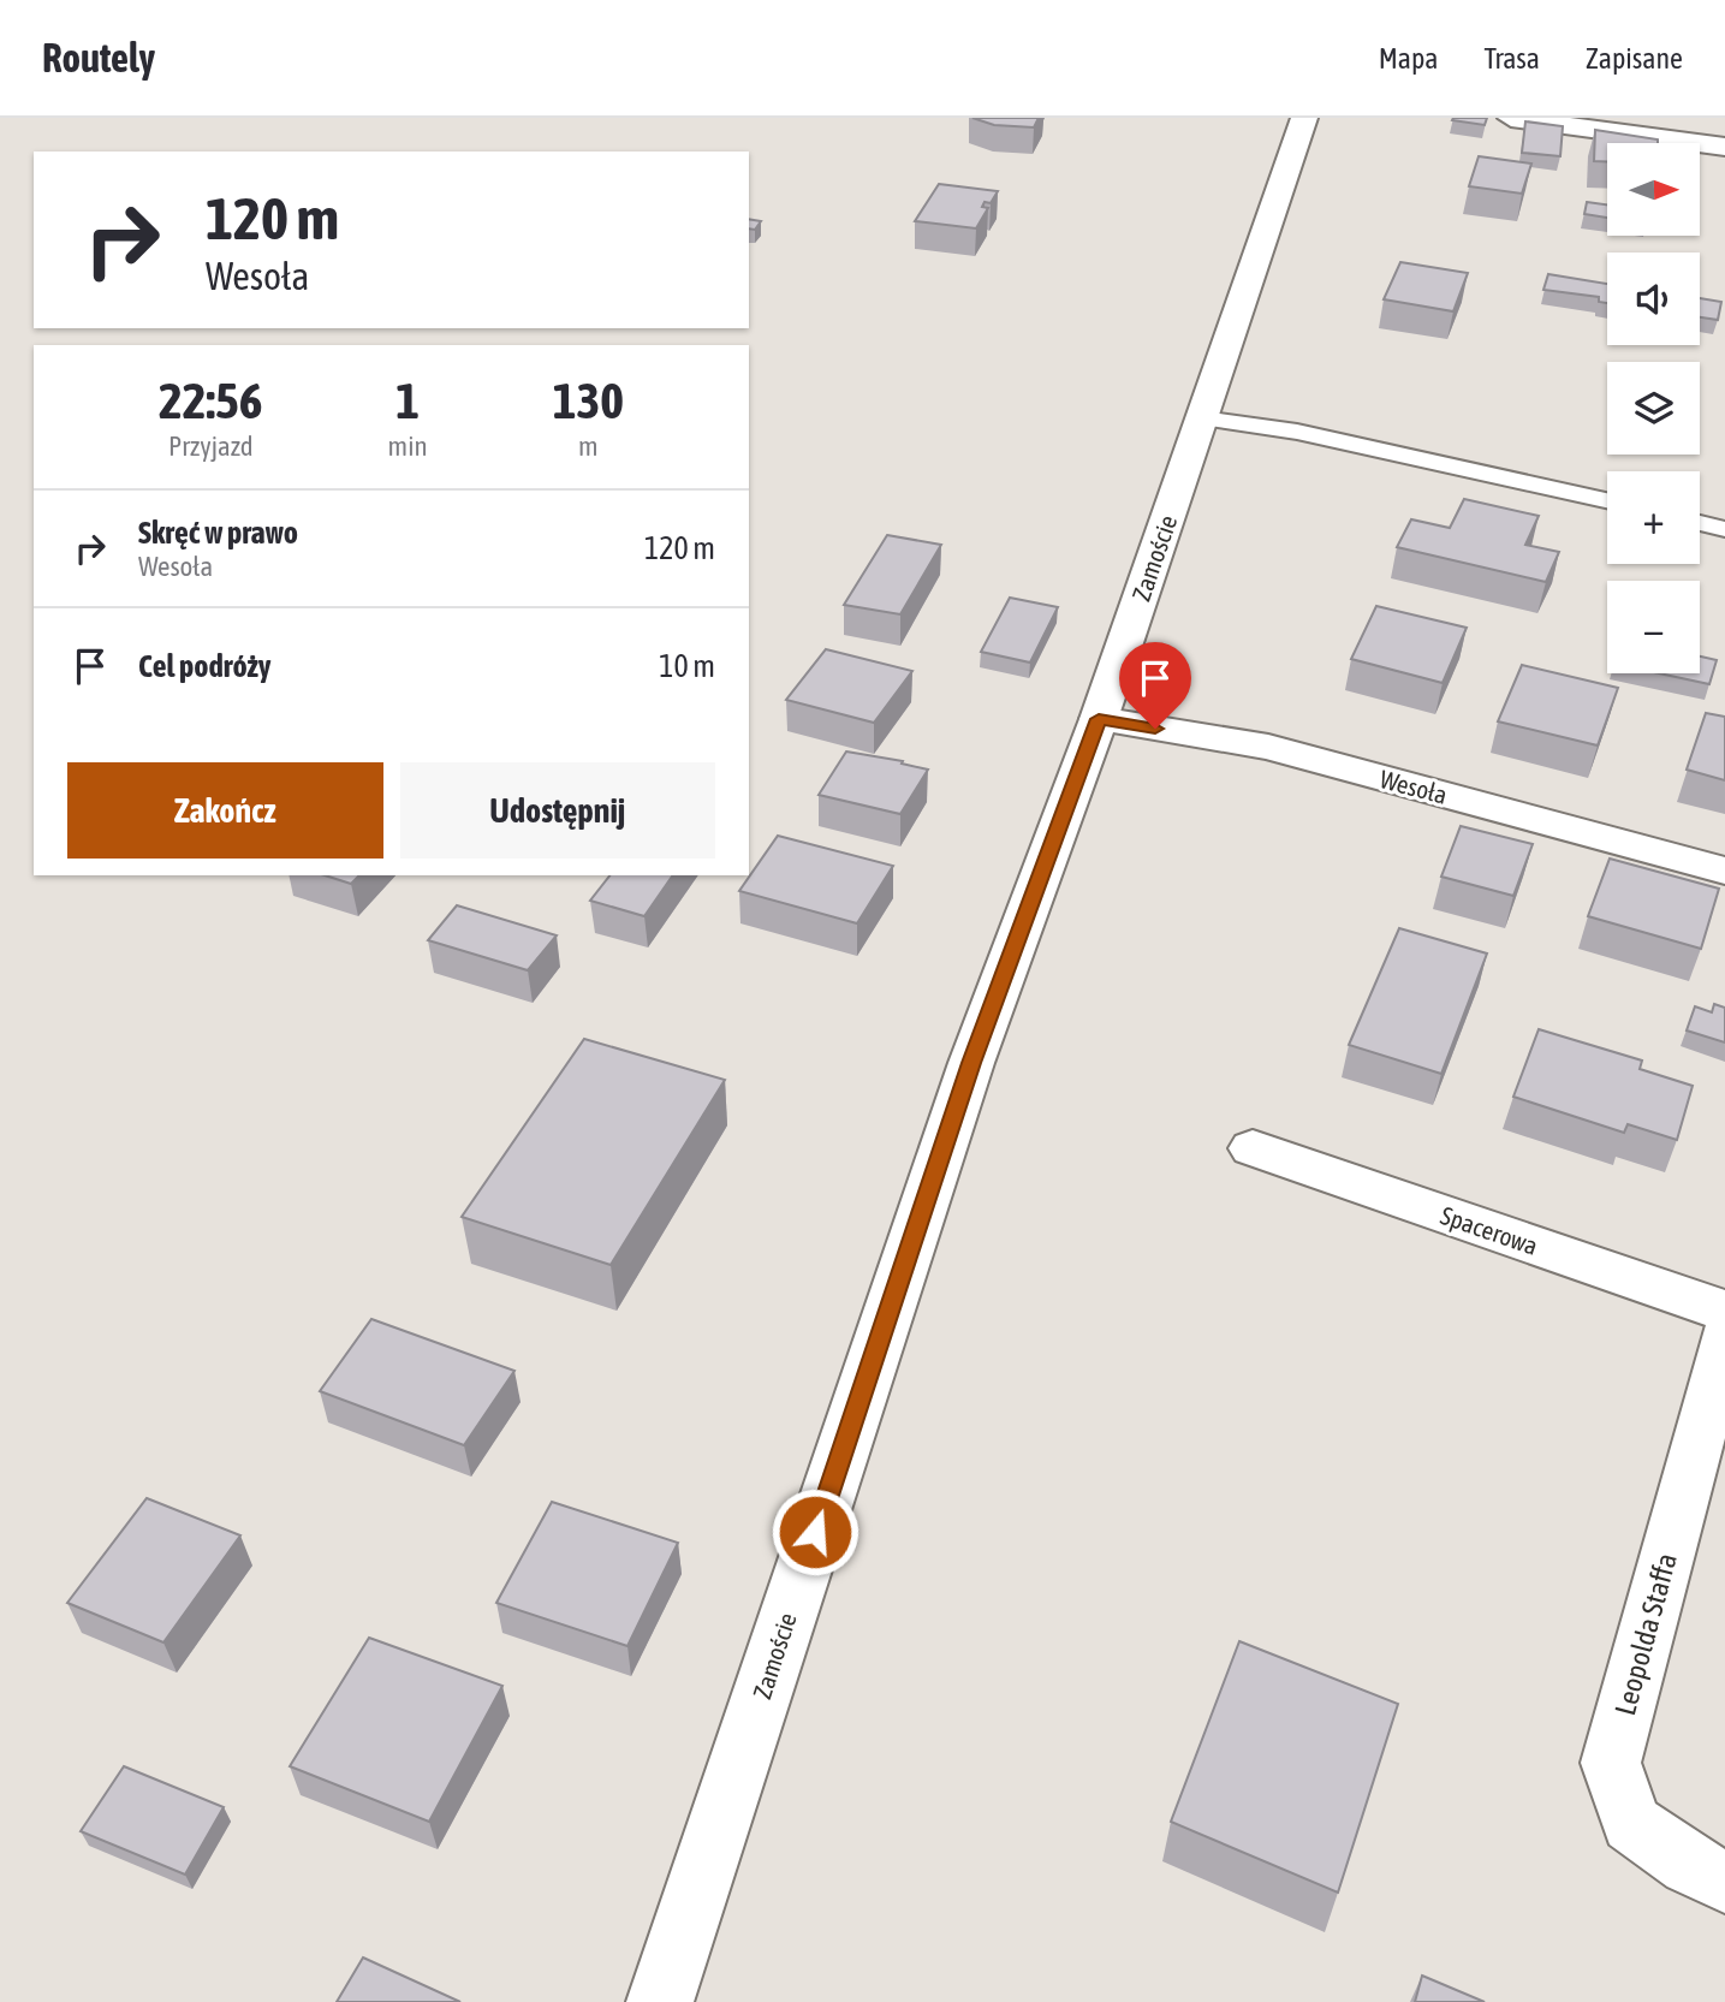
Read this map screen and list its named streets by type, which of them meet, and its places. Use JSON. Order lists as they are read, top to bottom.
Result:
{
  "streets": {
    "street": [
      "Zamoście",
      "Wesoła",
      "Spacerowa",
      "Leopolda Staffa"
    ]
  },
  "crossings": [
    ["Zamoście", "Wesoła"]
  ],
  "north": "right",
  "page": {
    "header": "Routely",
    "nav": ["Mapa", "Trasa", "Zapisane"],
    "map_buttons": ["+", "−"],
    "turn": ["120 m", "Wesoła"],
    "eta": [
      "22:56",
      "Przyjazd",
      "1",
      "min",
      "130",
      "m"
    ],
    "list": [
      {
        "name": "Skręć w prawo",
        "note": "Wesoła",
        "value": "120 m"
      },
      {
        "name": "Cel podróży",
        "value": "10 m"
      }
    ],
    "buttons": ["Zakończ", "Udostępnij"]
  }
}
